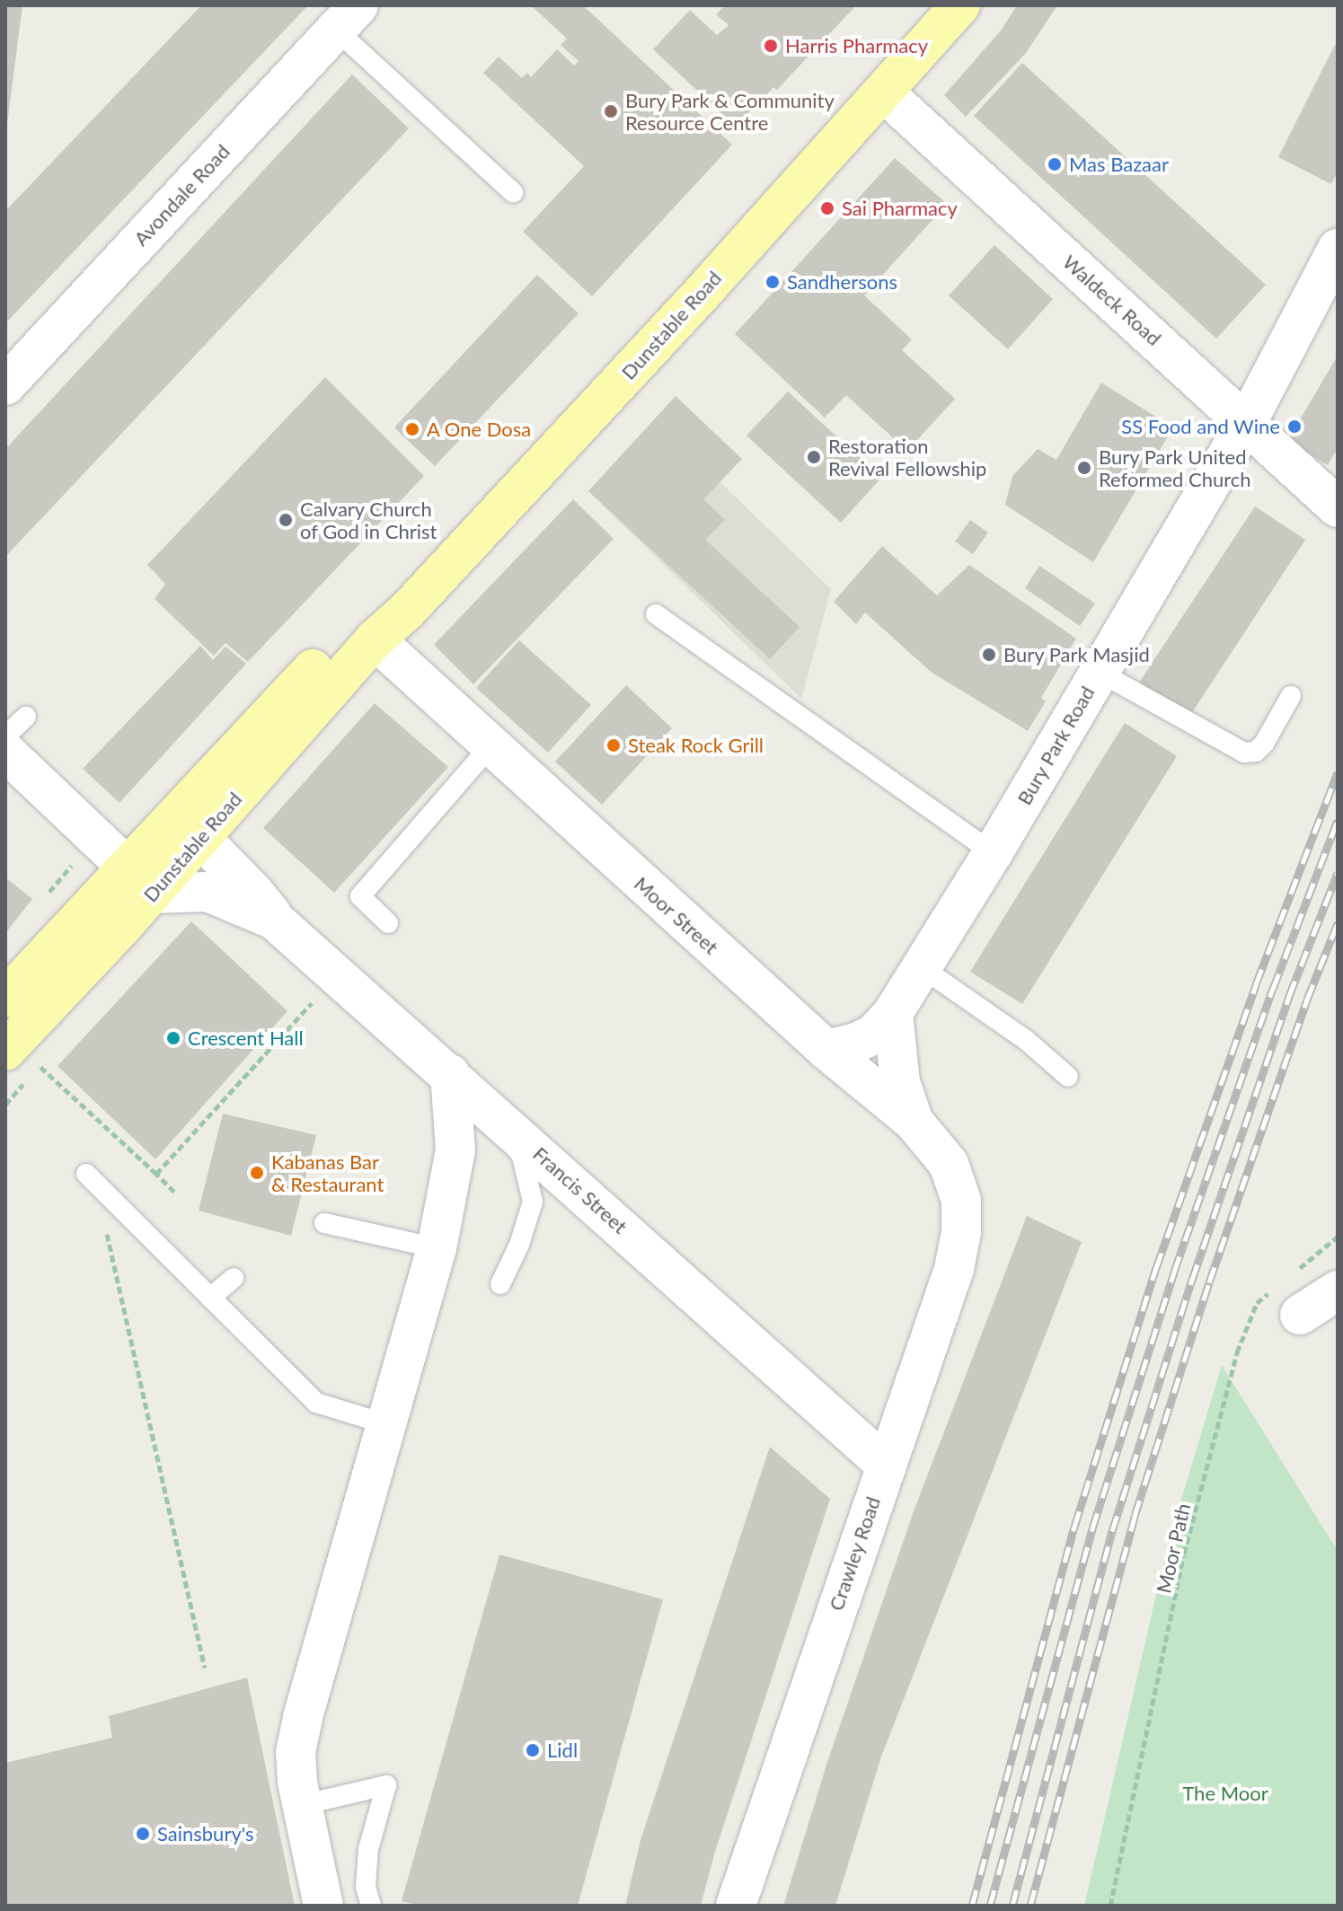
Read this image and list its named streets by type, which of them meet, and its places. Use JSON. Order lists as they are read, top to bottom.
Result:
{
  "streets": {
    "main road": ["Dunstable Road"],
    "street": [
      "Avondale Road",
      "Waldeck Road",
      "Bury Park Road",
      "Moor Street",
      "Francis Street",
      "Crawley Road"
    ],
    "path": ["Moor Path"]
  },
  "crossings": [
    ["Waldeck Road", "Dunstable Road"],
    ["Waldeck Road", "Bury Park Road"],
    ["Dunstable Road", "Moor Street"],
    ["Dunstable Road", "Francis Street"],
    ["Bury Park Road", "Moor Street"],
    ["Moor Street", "Crawley Road"],
    ["Francis Street", "Crawley Road"]
  ],
  "parks": ["The Moor"],
  "places": [
    "Harris Pharmacy",
    "Bury Park & Community Resource Centre",
    "Mas Bazaar",
    "Sai Pharmacy",
    "Sandhersons",
    "SS Food and Wine",
    "A One Dosa",
    "Restoration Revival Fellowship",
    "Bury Park United Reformed Church",
    "Calvary Church of God in Christ",
    "Bury Park Masjid",
    "Steak Rock Grill",
    "Crescent Hall",
    "Kabanas Bar & Restaurant",
    "Lidl",
    "Sainsbury's"
  ]
}
